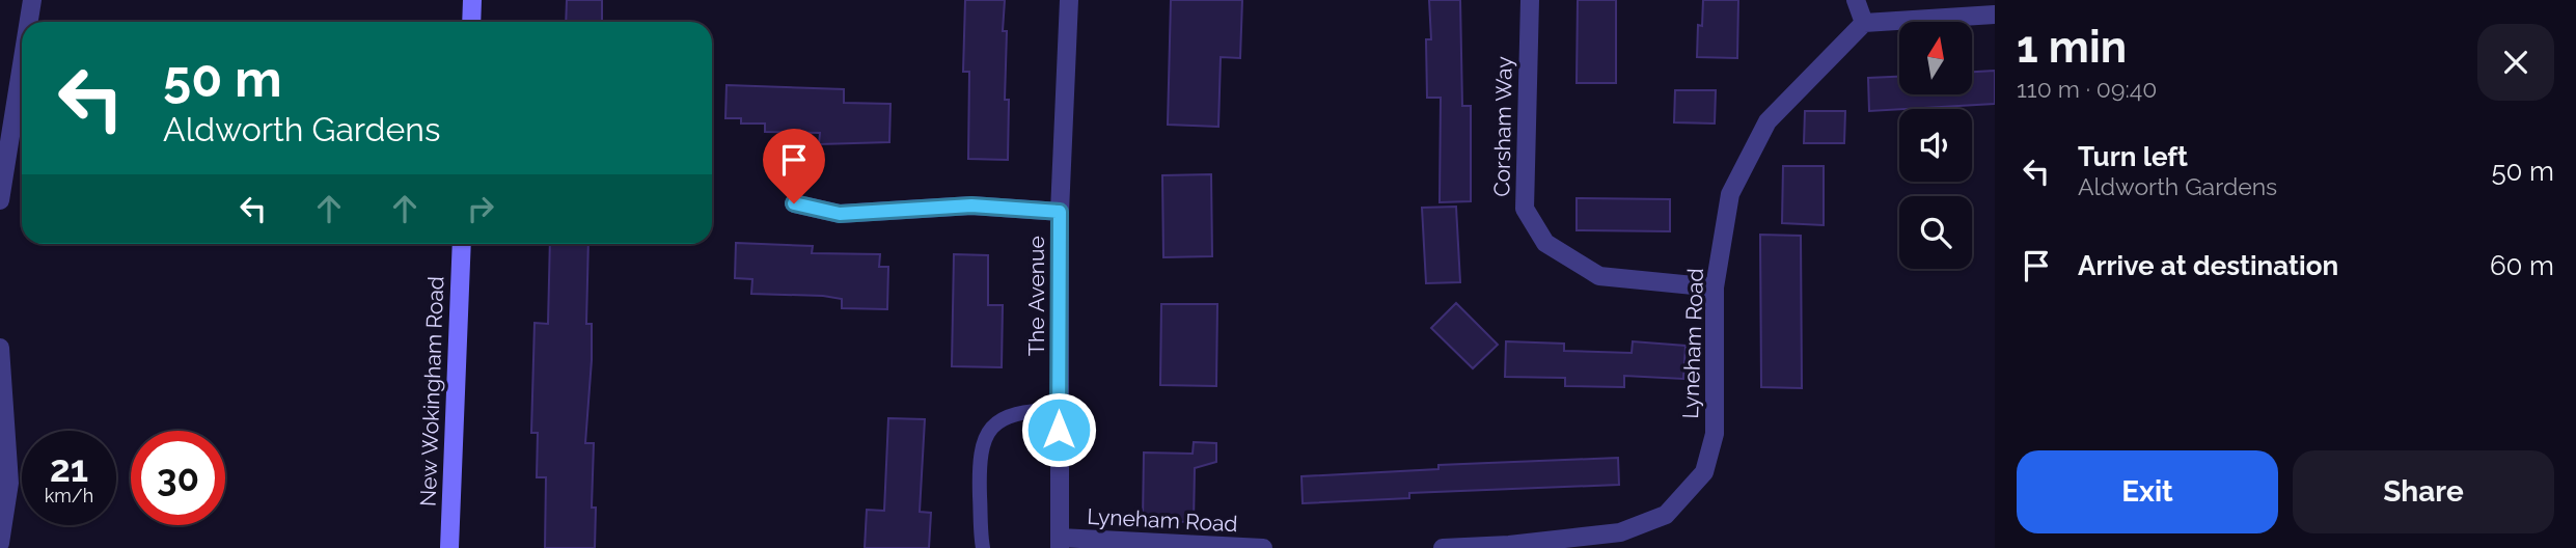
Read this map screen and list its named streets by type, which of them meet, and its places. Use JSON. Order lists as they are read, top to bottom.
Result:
{
  "streets": {
    "street": [
      "Corsham Way",
      "The Avenue",
      "Lyneham Road",
      "New Wokingham Road"
    ]
  },
  "crossings": [
    ["Corsham Way", "Lyneham Road"],
    ["The Avenue", "Lyneham Road"]
  ],
  "north": "top",
  "page": {
    "heading": ["1 min", "110 m · 09:40"],
    "turn": ["50 m", "Aldworth Gardens"],
    "list": [
      {
        "name": "Turn left",
        "note": "Aldworth Gardens",
        "value": "50 m"
      },
      {
        "name": "Arrive at destination",
        "value": "60 m"
      }
    ],
    "speed": "21 km/h",
    "limit": "30",
    "buttons": ["Exit", "Share"]
  }
}
